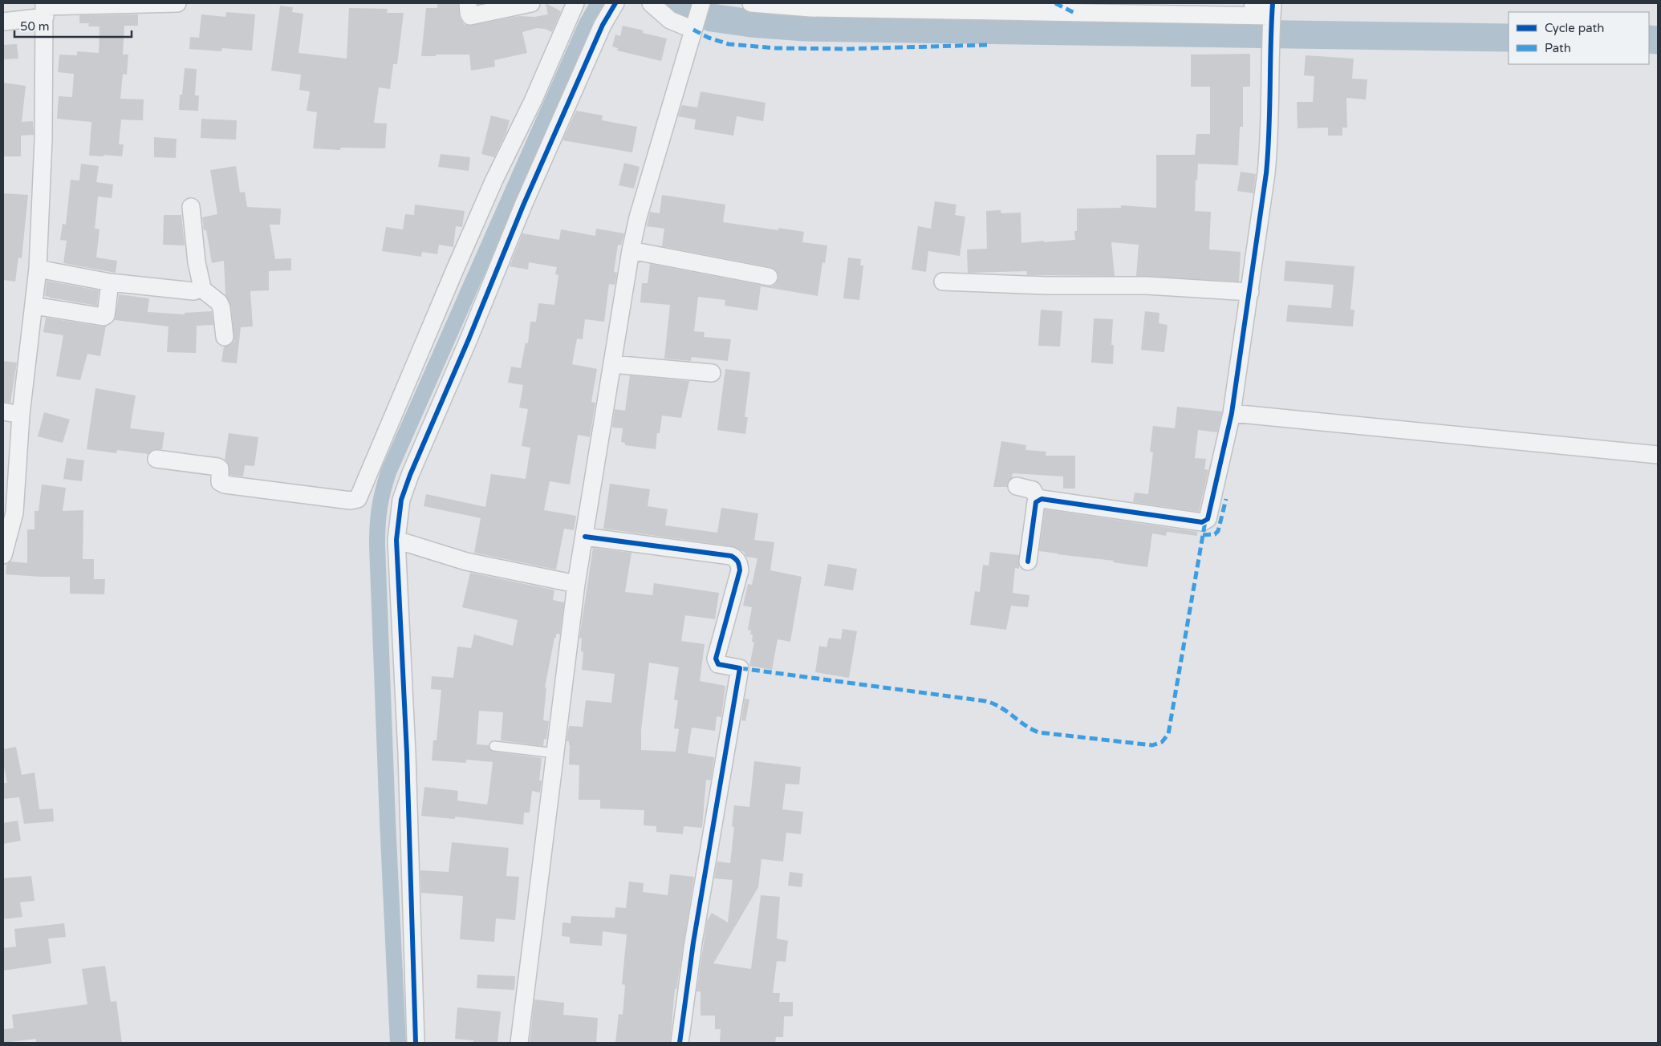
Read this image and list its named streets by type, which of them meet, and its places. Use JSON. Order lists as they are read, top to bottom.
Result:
{
  "legend": ["Cycle path", "Path"],
  "scale_bar": "50 m"
}
